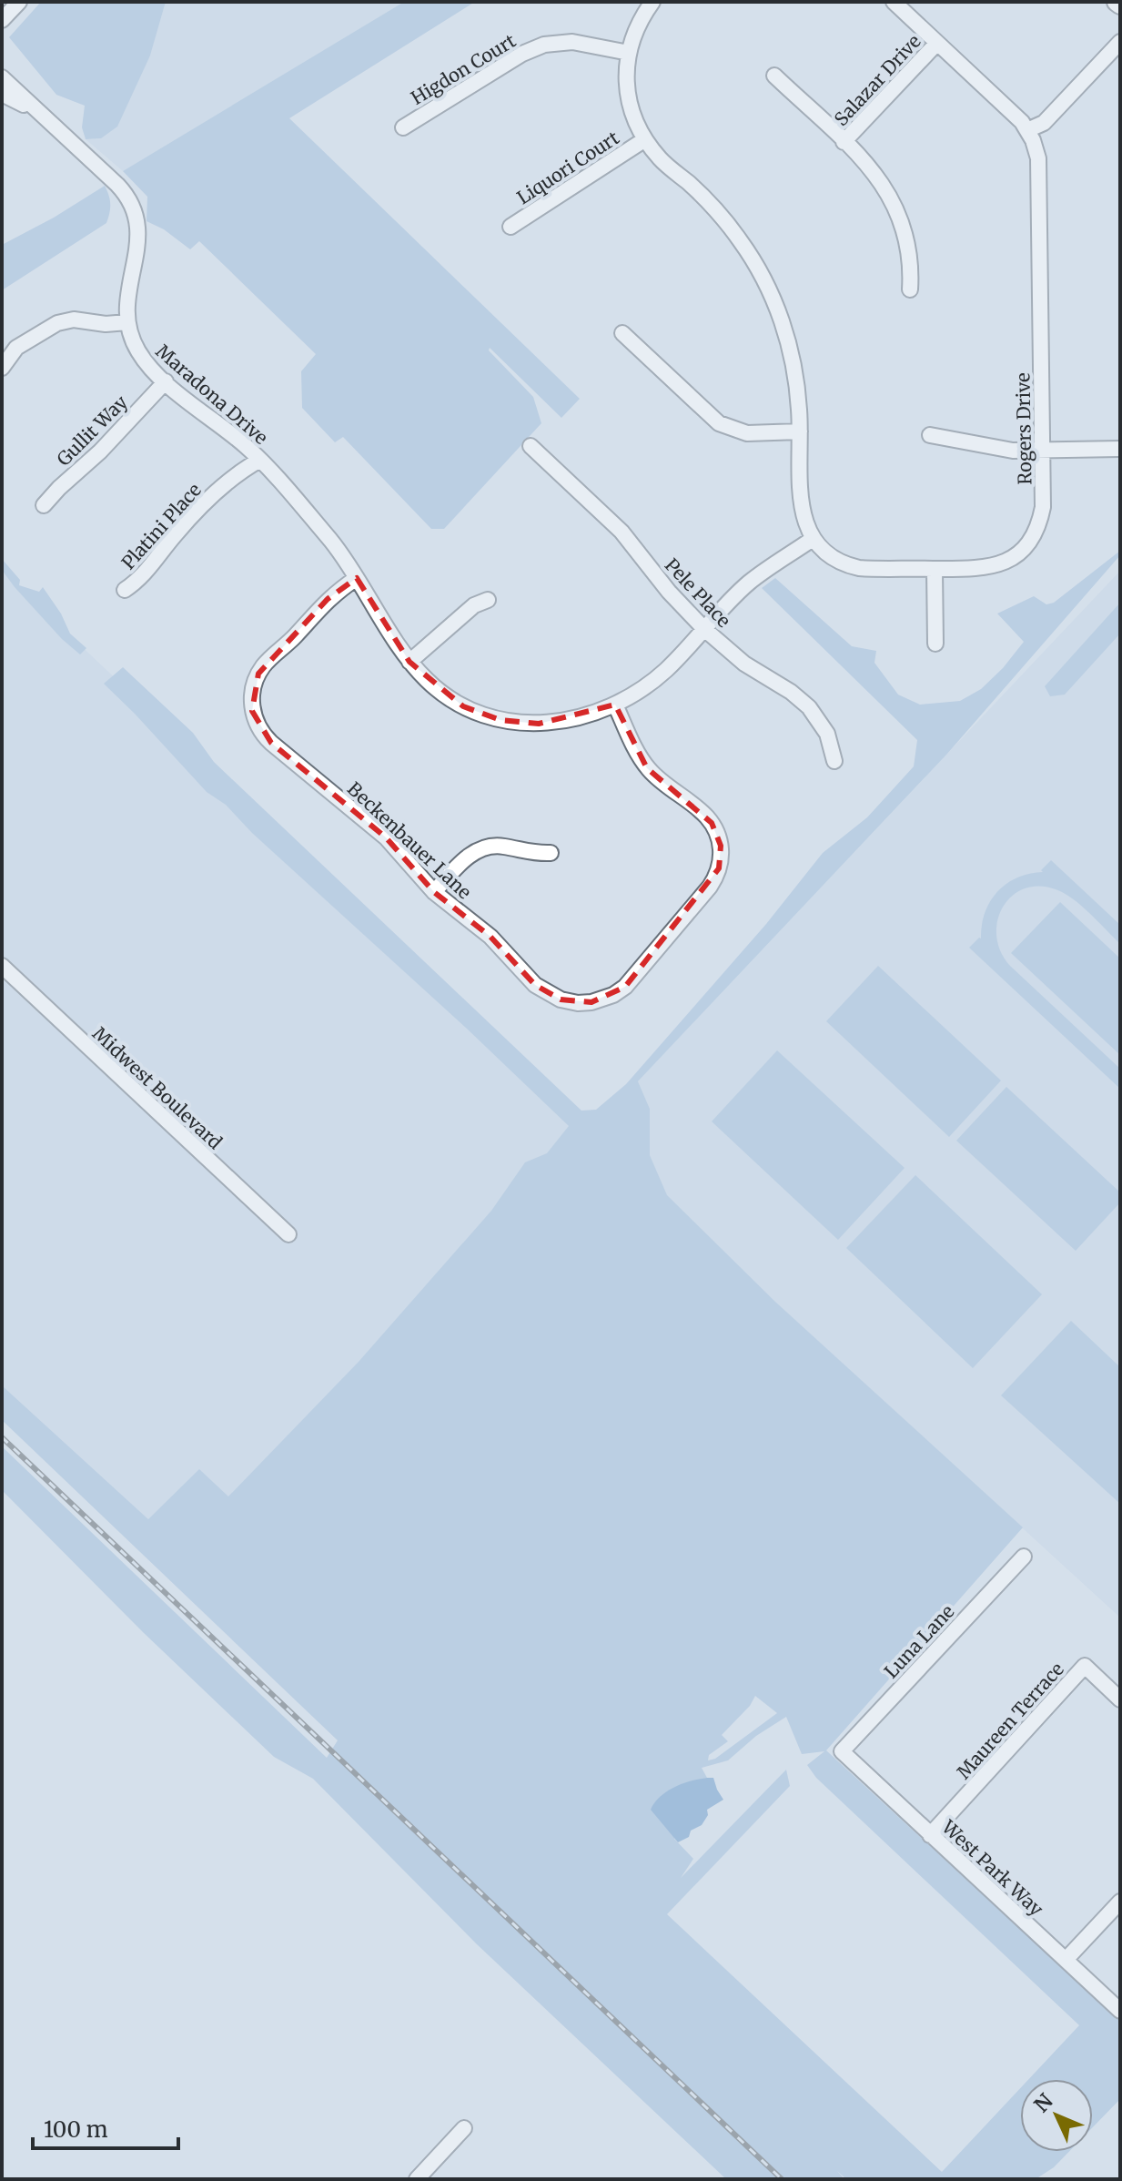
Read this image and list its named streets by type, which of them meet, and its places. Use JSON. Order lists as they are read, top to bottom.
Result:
{
  "streets": {
    "street": [
      "Higdon Court",
      "Salazar Drive",
      "Liquori Court",
      "Maradona Drive",
      "Rogers Drive",
      "Gullit Way",
      "Platini Place",
      "Pele Place",
      "Beckenbauer Lane",
      "Midwest Boulevard",
      "Luna Lane",
      "Maureen Terrace",
      "West Park Way"
    ]
  },
  "crossings": [
    ["Maradona Drive", "Rogers Drive"],
    ["Maradona Drive", "Gullit Way"],
    ["Maradona Drive", "Platini Place"],
    ["Maradona Drive", "Pele Place"],
    ["Maradona Drive", "Beckenbauer Lane"],
    ["Luna Lane", "West Park Way"],
    ["Maureen Terrace", "West Park Way"]
  ],
  "scale_bar": "100 m",
  "north": "top left"
}
